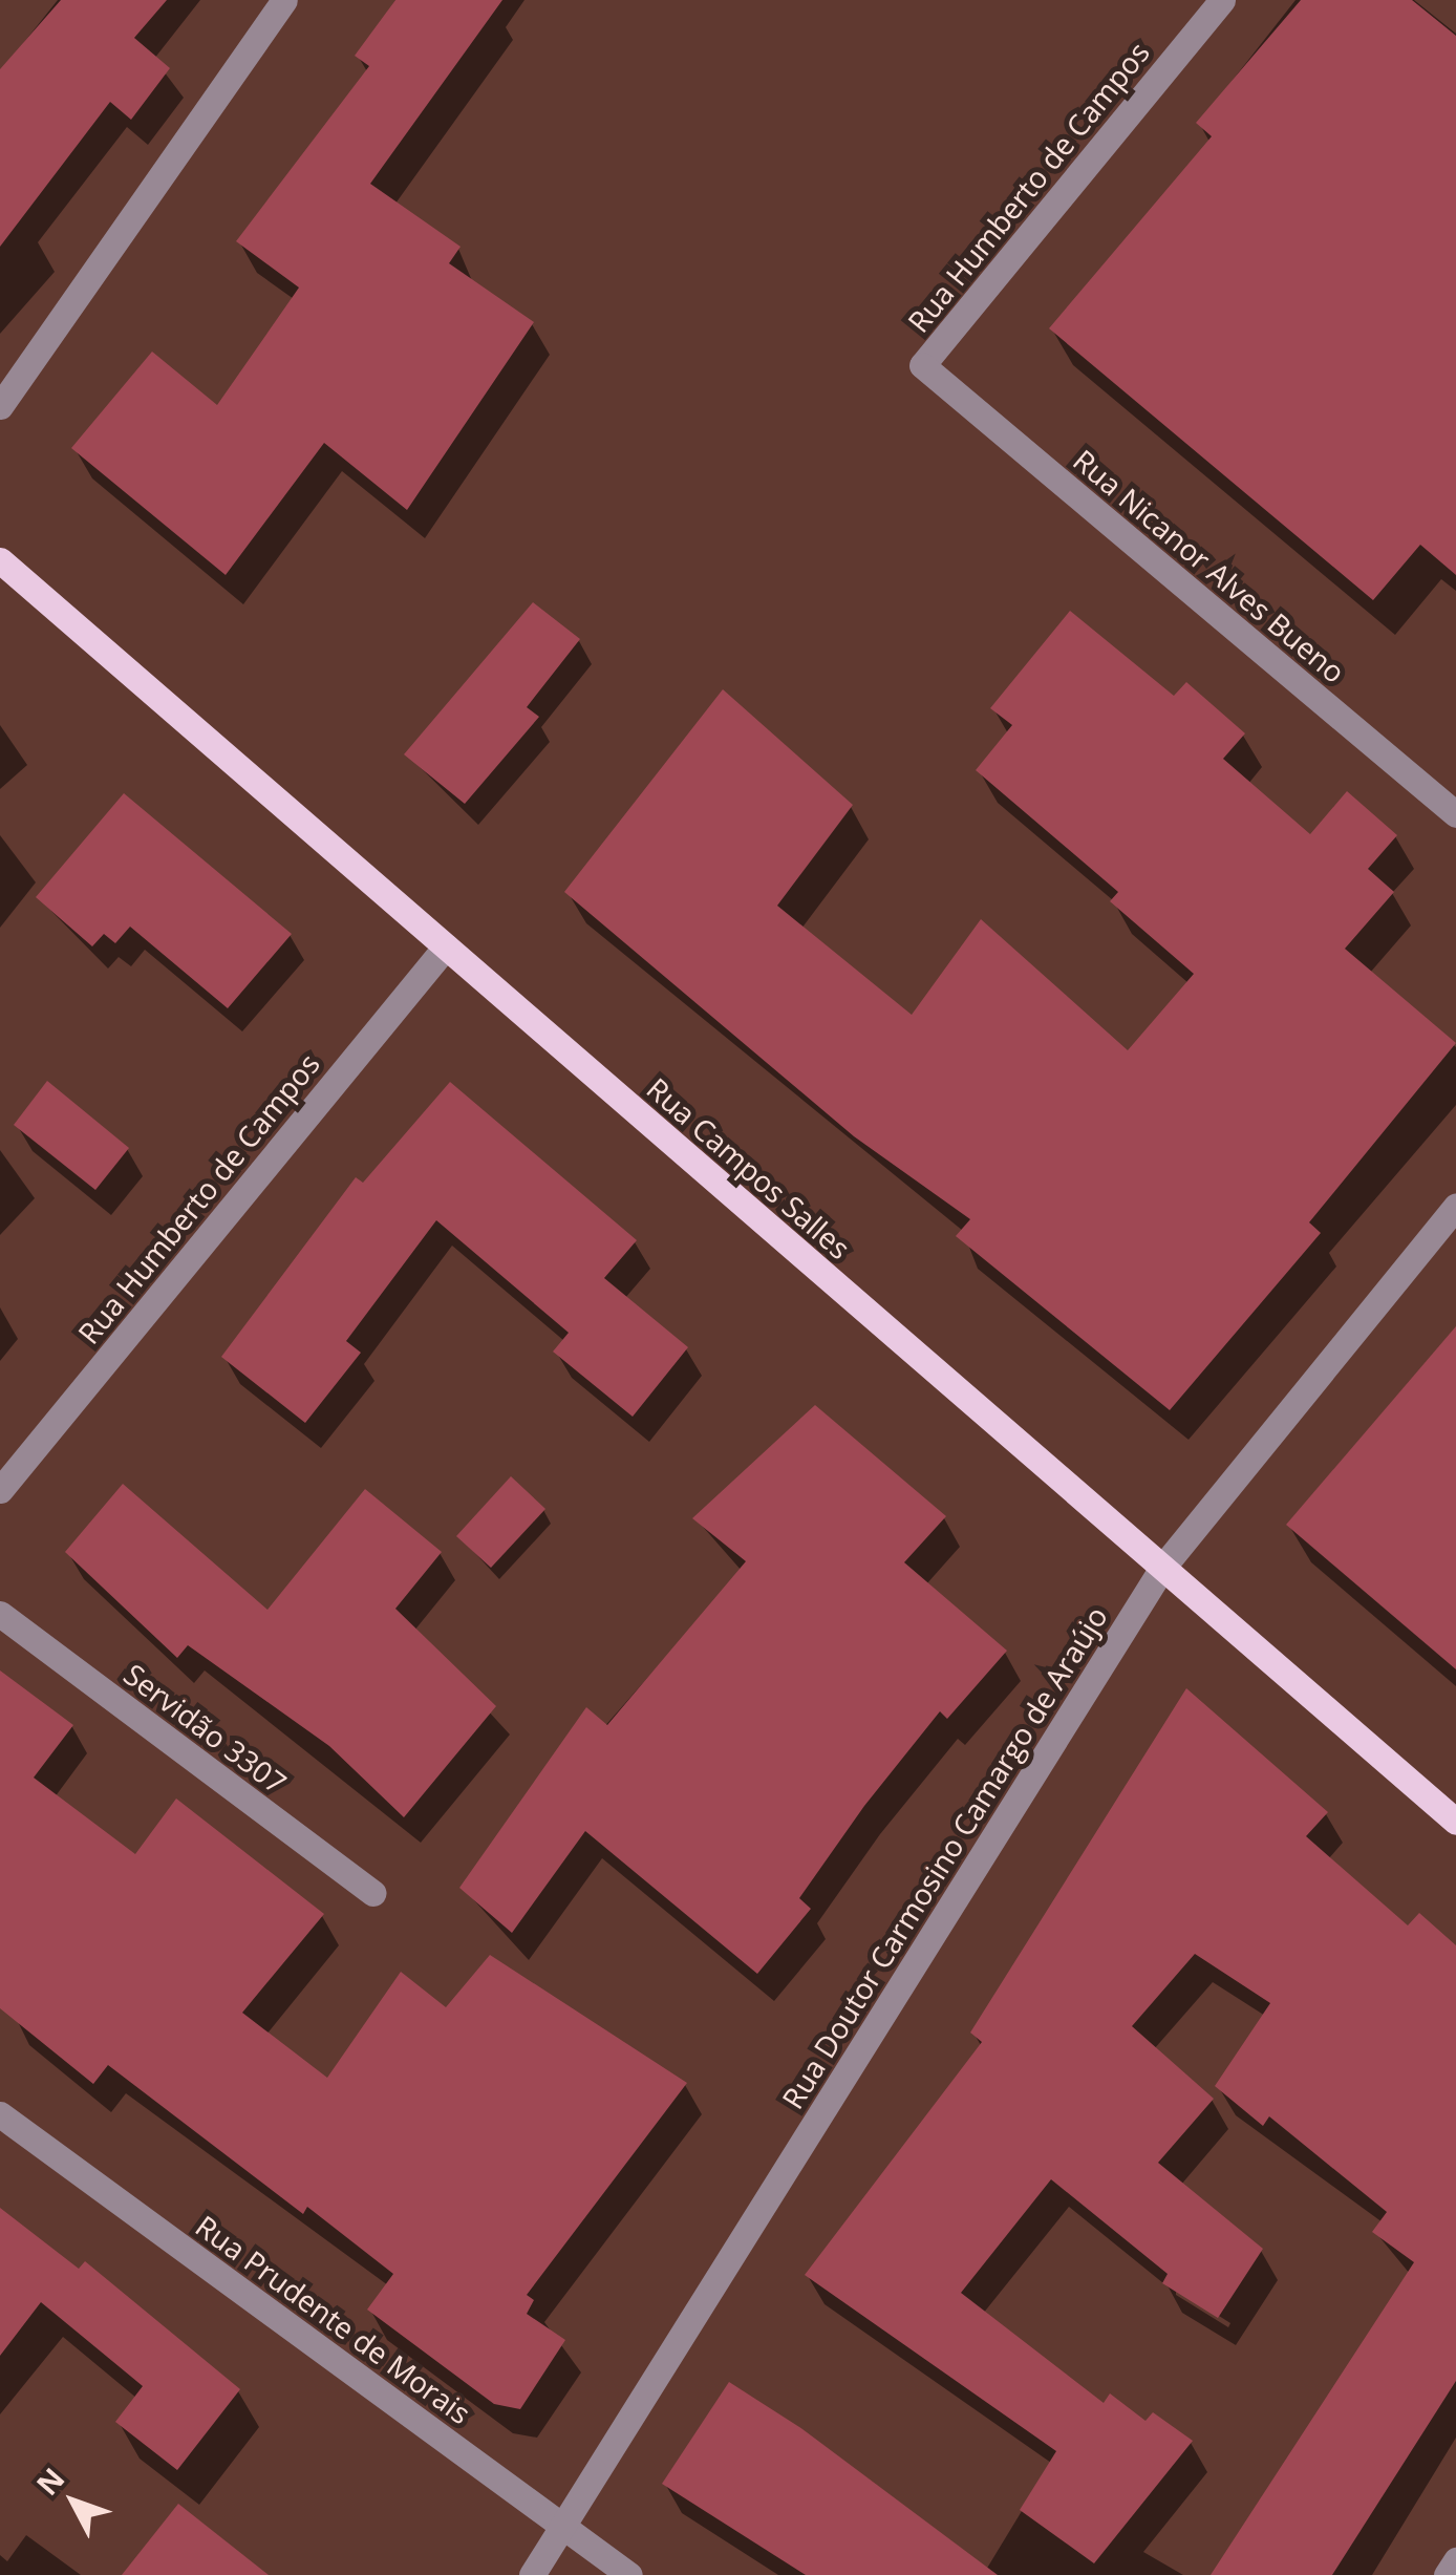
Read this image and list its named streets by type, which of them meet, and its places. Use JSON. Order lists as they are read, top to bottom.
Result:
{
  "streets": {
    "main road": ["Rua Campos Salles"],
    "street": [
      "Rua Humberto de Campos",
      "Rua Nicanor Alves Bueno",
      "Servidão 3307",
      "Rua Doutor Carmosino Camargo de Araújo",
      "Rua Prudente de Morais"
    ]
  },
  "crossings": [
    ["Rua Humberto de Campos", "Rua Nicanor Alves Bueno"],
    ["Rua Humberto de Campos", "Rua Campos Salles"],
    ["Rua Campos Salles", "Rua Doutor Carmosino Camargo de Araújo"],
    ["Rua Doutor Carmosino Camargo de Araújo", "Rua Prudente de Morais"]
  ],
  "north": "top left"
}
